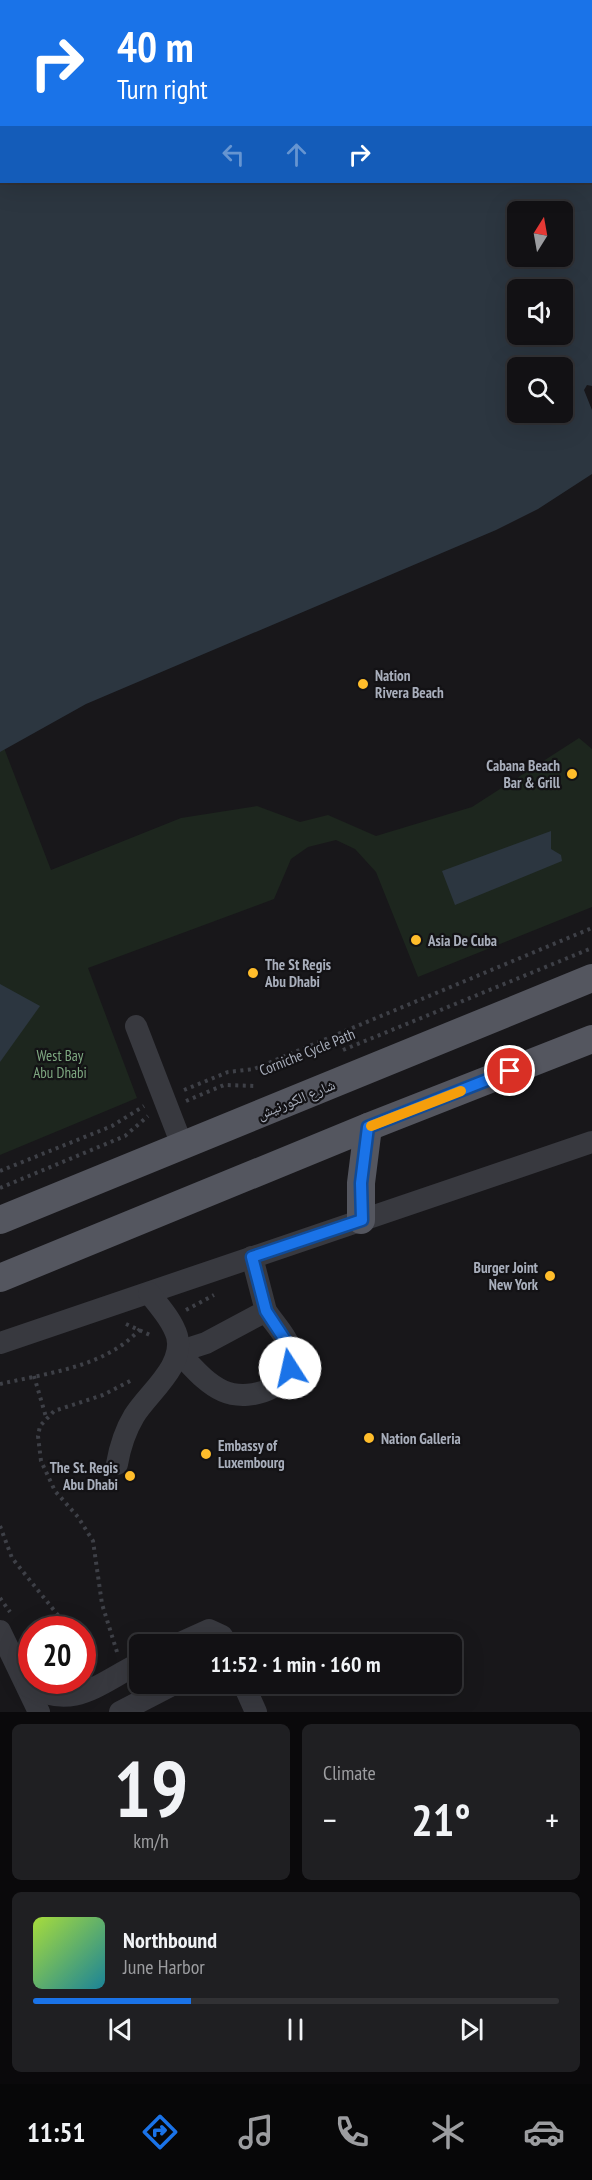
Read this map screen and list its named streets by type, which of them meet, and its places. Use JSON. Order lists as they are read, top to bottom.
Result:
{
  "streets": {
    "main road": ["شارع الكورنيش"],
    "path": ["Corniche Cycle Path"]
  },
  "parks": ["West Bay Abu Dhabi"],
  "places": [
    "Nation Rivera Beach",
    "Cabana Beach Bar & Grill",
    "Asia De Cuba",
    "The St Regis Abu Dhabi",
    "Burger Joint New York",
    "Nation Galleria",
    "Embassy of Luxembourg",
    "The St. Regis Abu Dhabi"
  ],
  "north": "top",
  "page": {
    "turn": ["40 m", "Turn right"],
    "limit": "20",
    "trip": "11:52 · 1 min · 160 m",
    "tile": [
      ["19", "km/h"],
      "Climate"
    ],
    "heat": ["−", "21°", "+"],
    "song": ["Northbound", "June Harbor"],
    "tabs": "11:51"
  }
}
